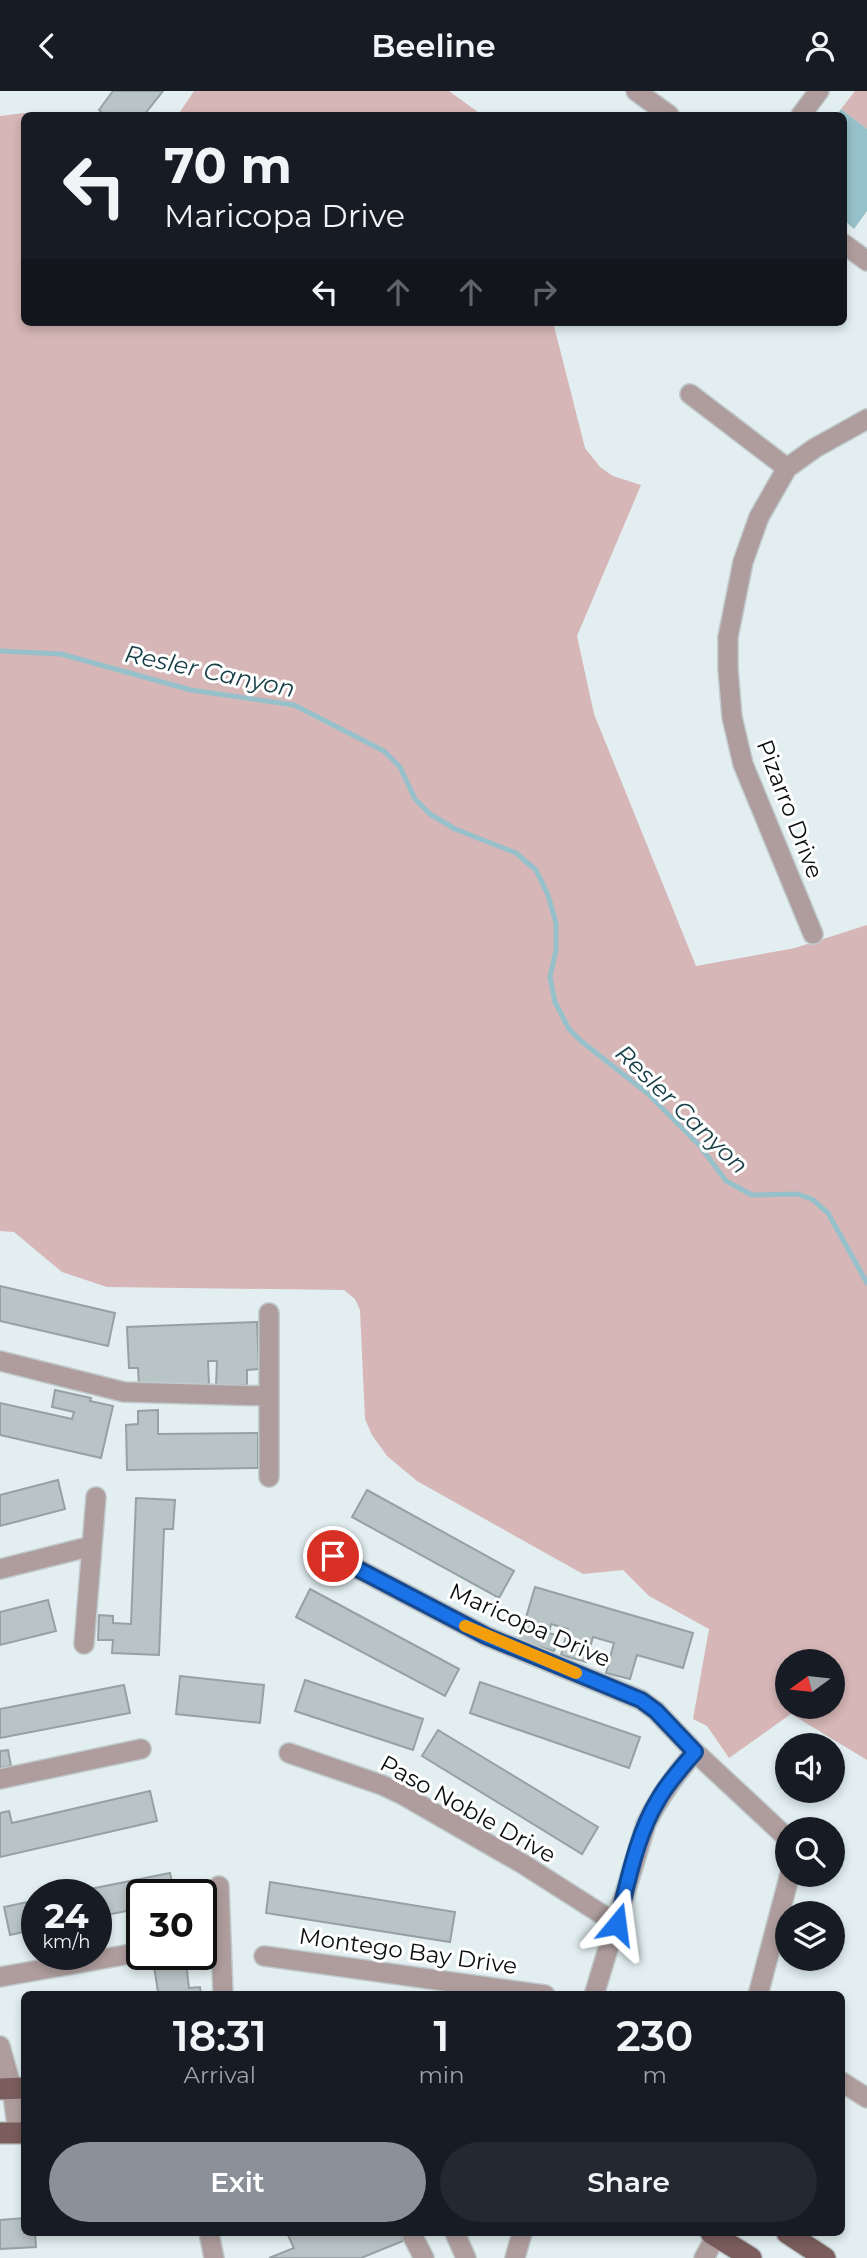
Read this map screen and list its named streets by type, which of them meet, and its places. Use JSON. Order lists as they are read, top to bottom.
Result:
{
  "streets": {
    "street": [
      "Pizarro Drive",
      "Maricopa Drive",
      "Paso Noble Drive",
      "Montego Bay Drive"
    ]
  },
  "water": ["Resler Canyon"],
  "north": "left",
  "page": {
    "header": "Beeline",
    "turn": ["70 m", "Maricopa Drive"],
    "speed": "24 km/h",
    "limit": "30",
    "eta": [
      "18:31",
      "Arrival",
      "1",
      "min",
      "230",
      "m"
    ],
    "buttons": ["Exit", "Share"]
  }
}
